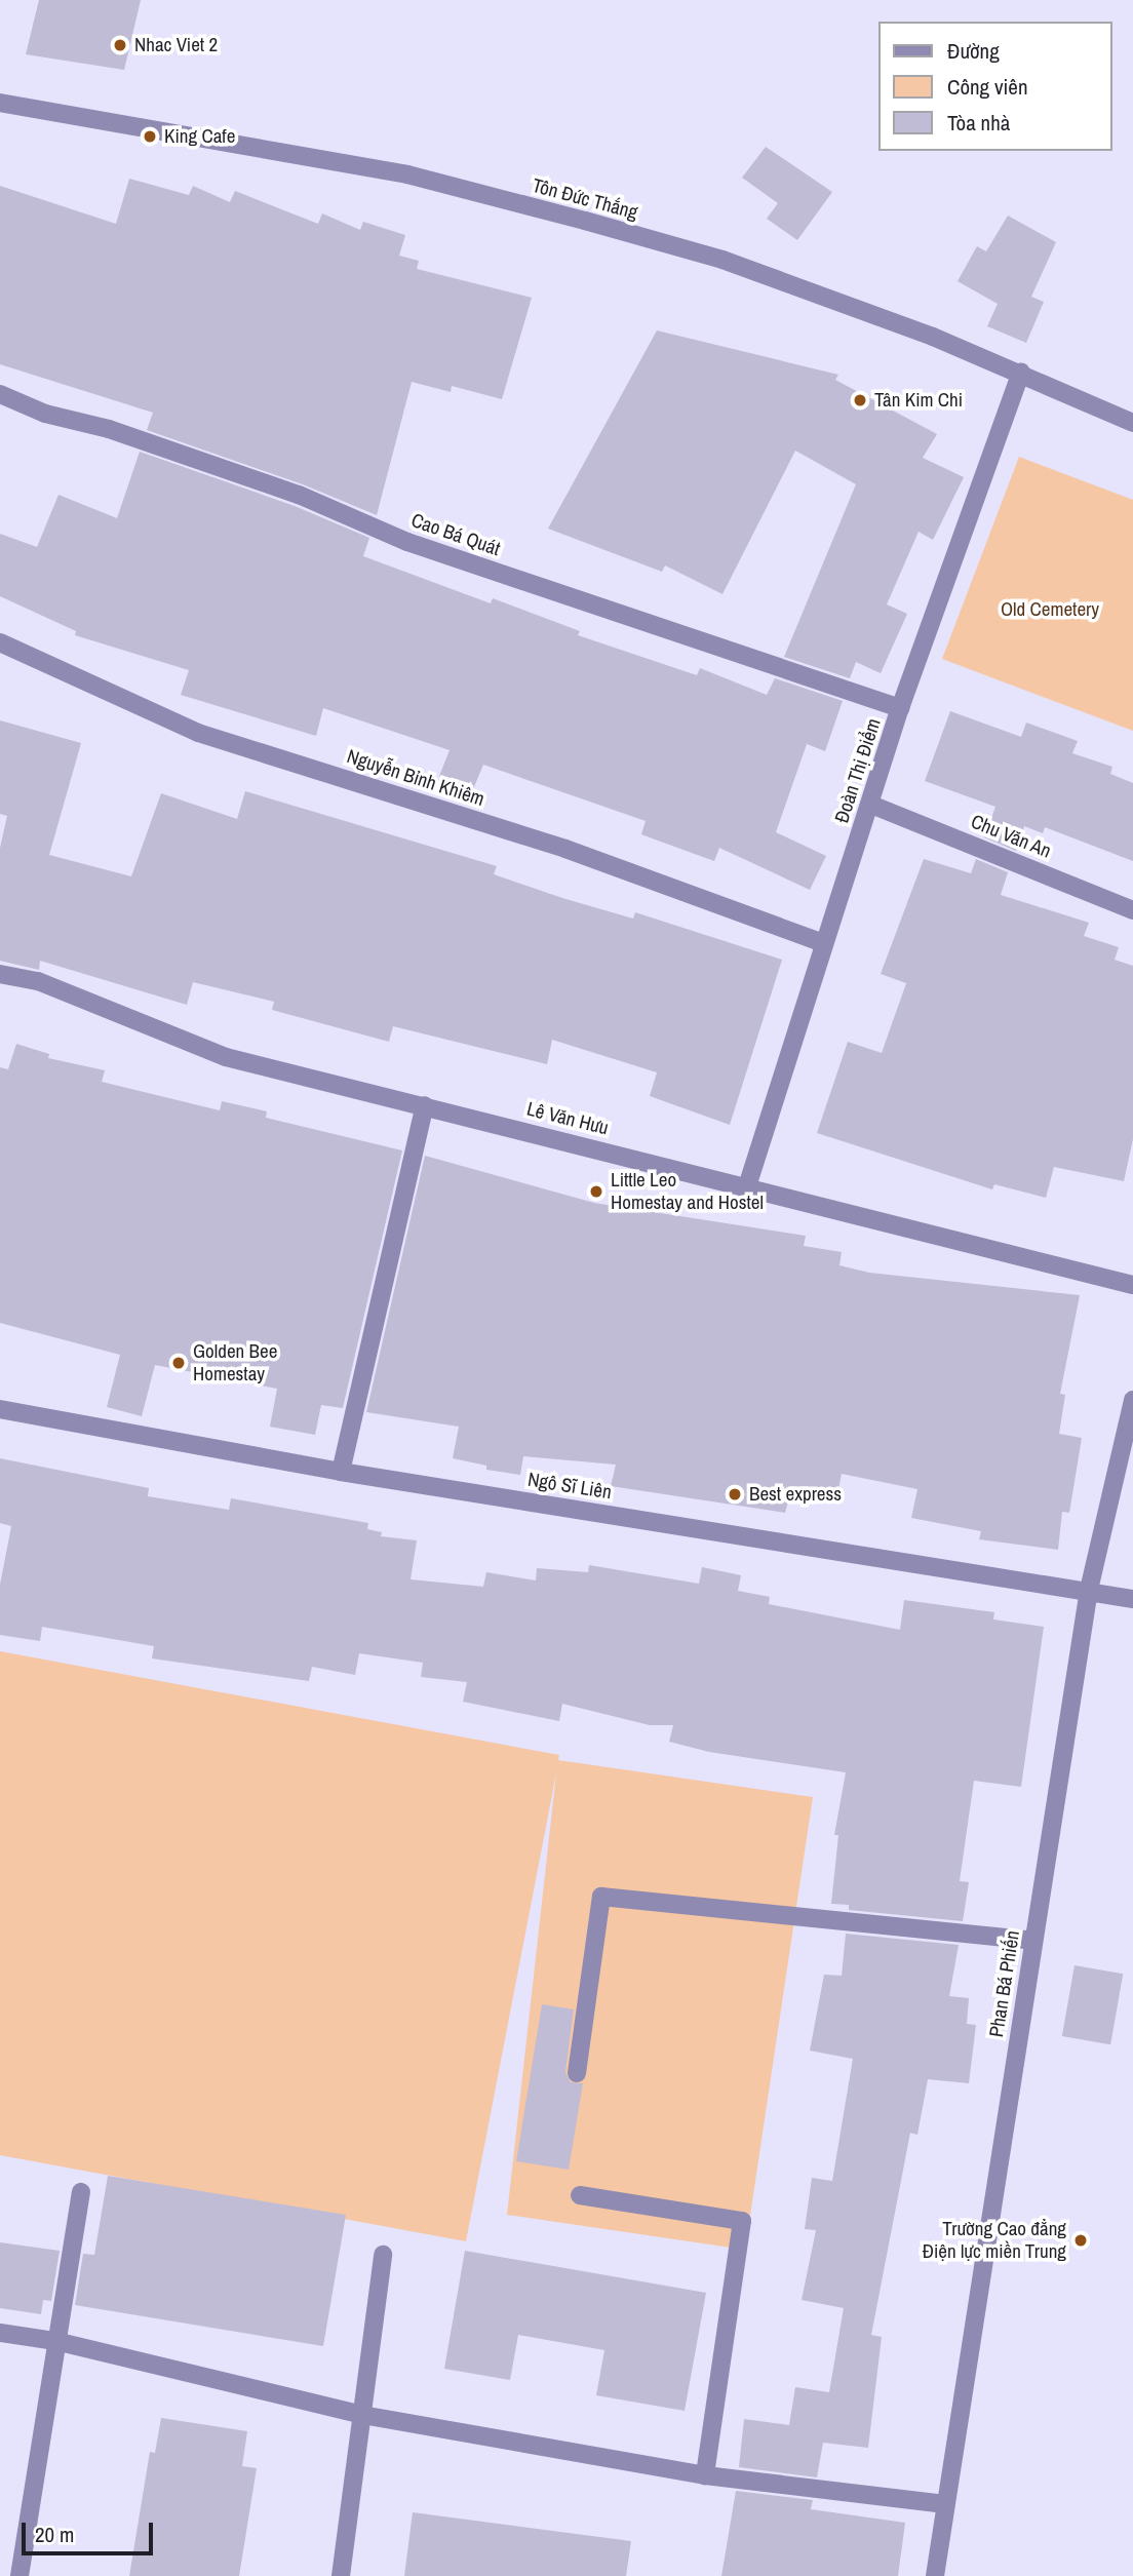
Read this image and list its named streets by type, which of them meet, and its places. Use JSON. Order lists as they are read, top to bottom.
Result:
{
  "streets": {
    "street": [
      "Tôn Đức Thắng",
      "Cao Bá Quát",
      "Đoàn Thị Điểm",
      "Nguyễn Bỉnh Khiêm",
      "Chu Văn An",
      "Lê Văn Hưu",
      "Ngô Sĩ Liên",
      "Phan Bá Phiến"
    ]
  },
  "crossings": [
    ["Tôn Đức Thắng", "Đoàn Thị Điểm"],
    ["Cao Bá Quát", "Đoàn Thị Điểm"],
    ["Đoàn Thị Điểm", "Nguyễn Bỉnh Khiêm"],
    ["Đoàn Thị Điểm", "Chu Văn An"],
    ["Đoàn Thị Điểm", "Lê Văn Hưu"],
    ["Ngô Sĩ Liên", "Phan Bá Phiến"]
  ],
  "parks": ["Old Cemetery"],
  "places": [
    "Nhac Viet 2",
    "King Cafe",
    "Tân Kim Chi",
    "Little Leo Homestay and Hostel",
    "Golden Bee Homestay",
    "Best express",
    "Trường Cao đẳng Điện lực miền Trung"
  ],
  "legend": ["Đường", "Công viên", "Tòa nhà"],
  "scale_bar": "20 m"
}
